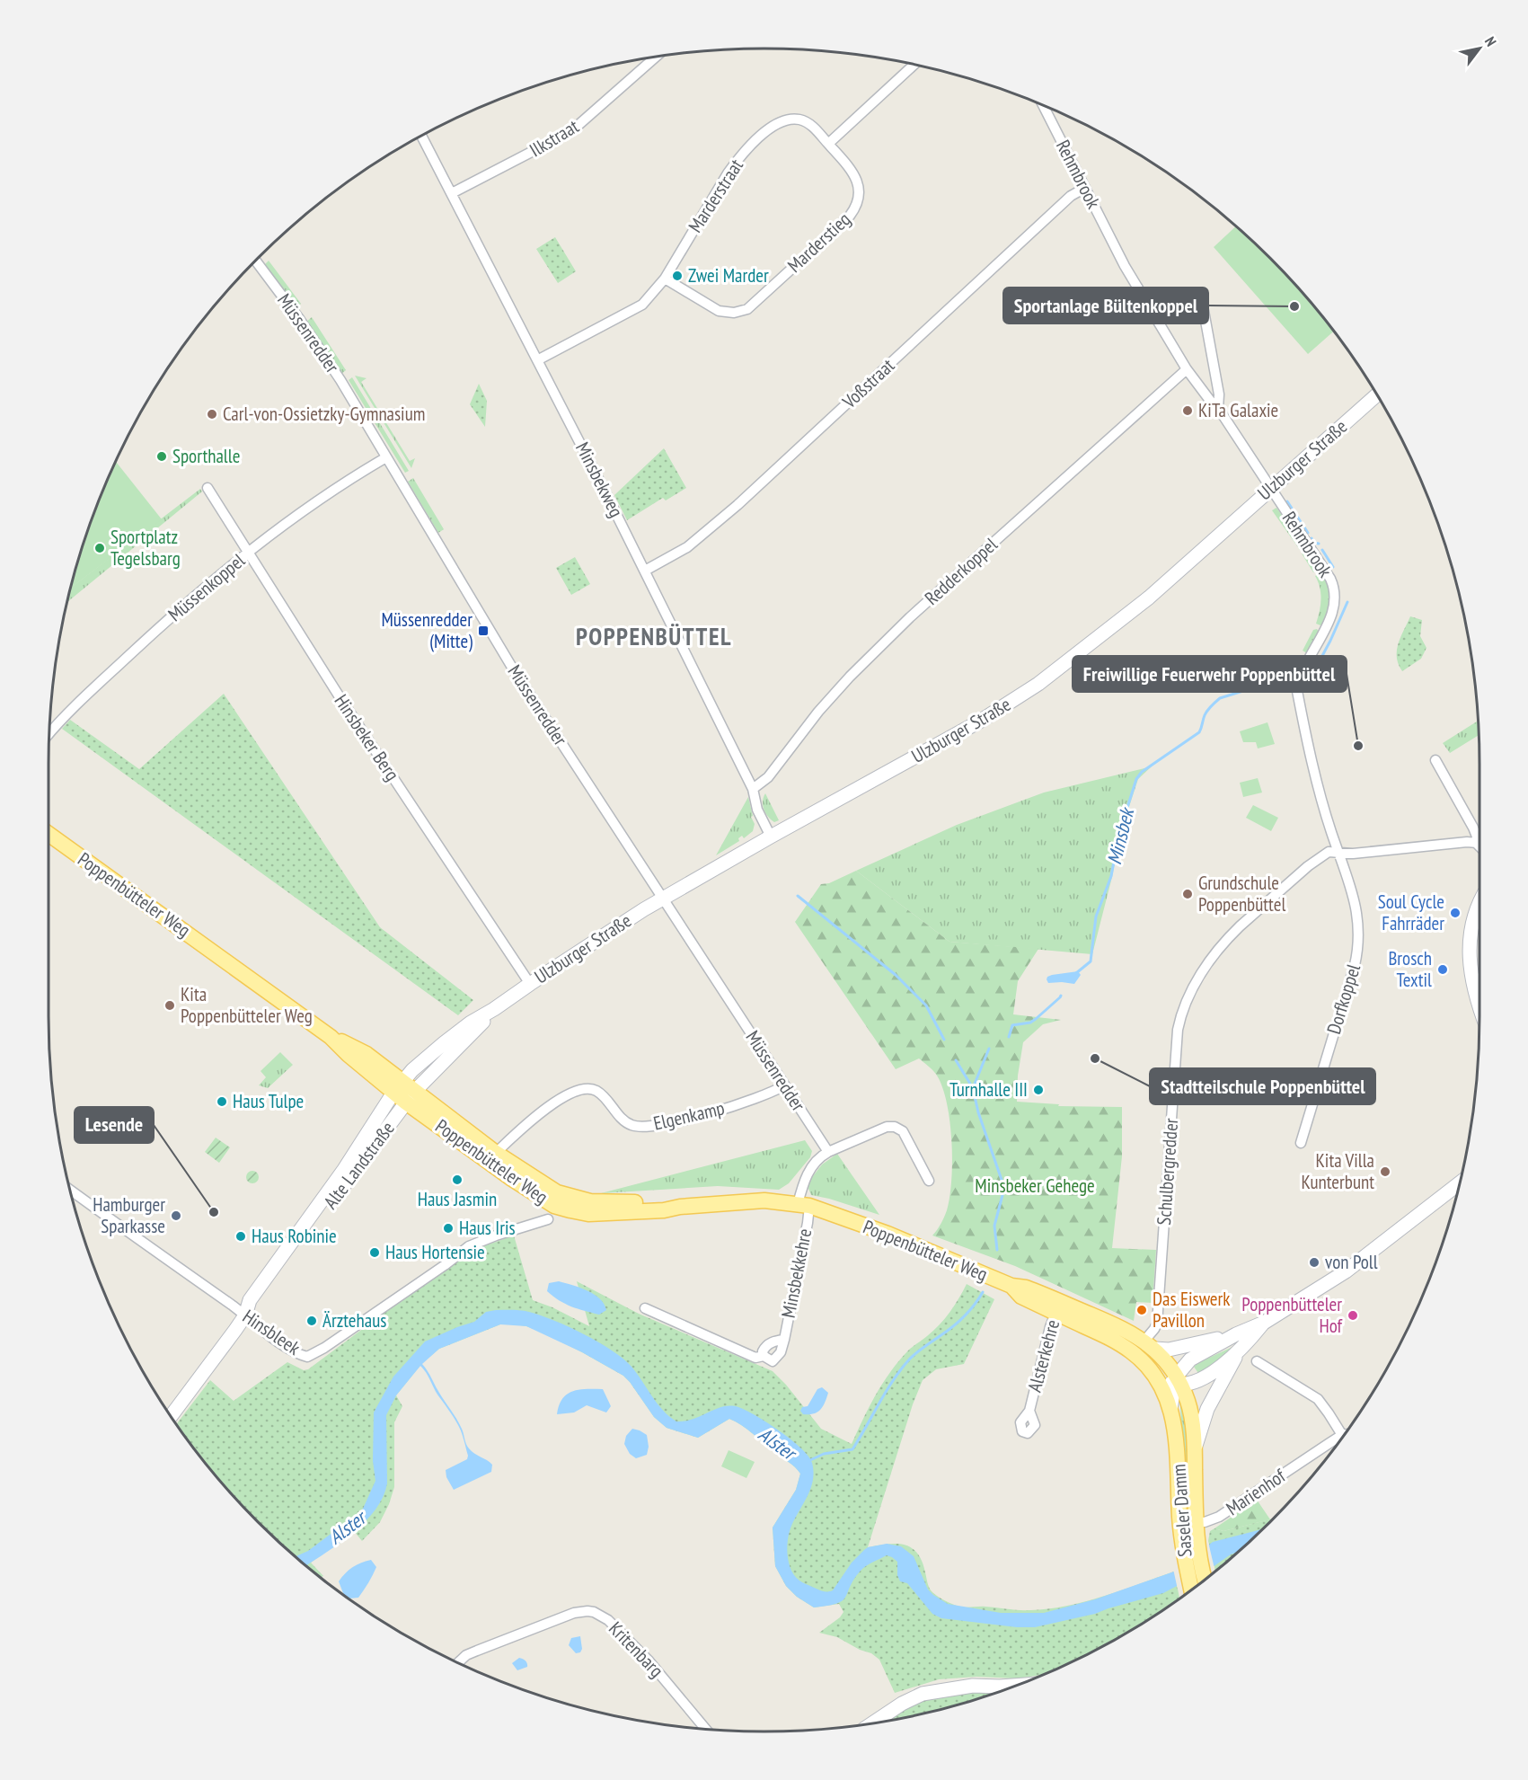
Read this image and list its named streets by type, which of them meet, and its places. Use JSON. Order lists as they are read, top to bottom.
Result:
{
  "streets": {
    "main road": [
      "Ulzburger Straße",
      "Poppenbütteler Weg",
      "Alte Landstraße",
      "Saseler Damm"
    ],
    "street": [
      "Ilkstraat",
      "Rehmbrook",
      "Marderstraat",
      "Marderstieg",
      "Müssenredder",
      "Voßstraat",
      "Minsbekweg",
      "Redderkoppel",
      "Müssenkoppel",
      "Hinsbeker Berg",
      "Dorfkoppel",
      "Elgenkamp",
      "Schulbergredder",
      "Minsbekkehre",
      "Hinsbleek",
      "Alsterkehre",
      "Marienhof",
      "Kritenbarg"
    ]
  },
  "crossings": [
    ["Ilkstraat", "Minsbekweg"],
    ["Rehmbrook", "Voßstraat"],
    ["Rehmbrook", "Ulzburger Straße"],
    ["Rehmbrook", "Redderkoppel"],
    ["Rehmbrook", "Dorfkoppel"],
    ["Rehmbrook", "Schulbergredder"],
    ["Marderstraat", "Marderstieg"],
    ["Marderstraat", "Minsbekweg"],
    ["Müssenredder", "Ulzburger Straße"],
    ["Müssenredder", "Müssenkoppel"],
    ["Müssenredder", "Elgenkamp"],
    ["Voßstraat", "Minsbekweg"],
    ["Ulzburger Straße", "Minsbekweg"],
    ["Ulzburger Straße", "Hinsbeker Berg"],
    ["Ulzburger Straße", "Poppenbütteler Weg"],
    ["Ulzburger Straße", "Alte Landstraße"],
    ["Minsbekweg", "Redderkoppel"],
    ["Müssenkoppel", "Hinsbeker Berg"],
    ["Poppenbütteler Weg", "Elgenkamp"],
    ["Poppenbütteler Weg", "Alte Landstraße"],
    ["Poppenbütteler Weg", "Schulbergredder"],
    ["Poppenbütteler Weg", "Minsbekkehre"],
    ["Poppenbütteler Weg", "Alsterkehre"],
    ["Poppenbütteler Weg", "Saseler Damm"],
    ["Dorfkoppel", "Schulbergredder"],
    ["Alte Landstraße", "Hinsbleek"],
    ["Marienhof", "Saseler Damm"]
  ],
  "districts": ["POPPENBÜTTEL"],
  "water": ["Minsbek", "Alster"],
  "parks": ["Minsbeker Gehege"],
  "places": {
    "other": [
      "Zwei Marder",
      "Sportanlage Bültenkoppel",
      "KiTa Galaxie",
      "Carl-von-Ossietzky-Gymnasium",
      "Sporthalle",
      "Sportplatz Tegelsbarg",
      "Freiwillige Feuerwehr Poppenbüttel",
      "Grundschule Poppenbüttel",
      "Soul Cycle Fahrräder",
      "Brosch Textil",
      "Kita Poppenbütteler Weg",
      "Stadtteilschule Poppenbüttel",
      "Turnhalle III",
      "Haus Tulpe",
      "Kita Villa Kunterbunt",
      "Haus Jasmin",
      "Lesende",
      "Hamburger Sparkasse",
      "Haus Iris",
      "Haus Robinie",
      "Haus Hortensie",
      "von Poll",
      "Das Eiswerk Pavillon",
      "Poppenbütteler Hof",
      "Ärztehaus"
    ],
    "transit": ["Müssenredder (Mitte)"]
  },
  "north": "top right"
}
